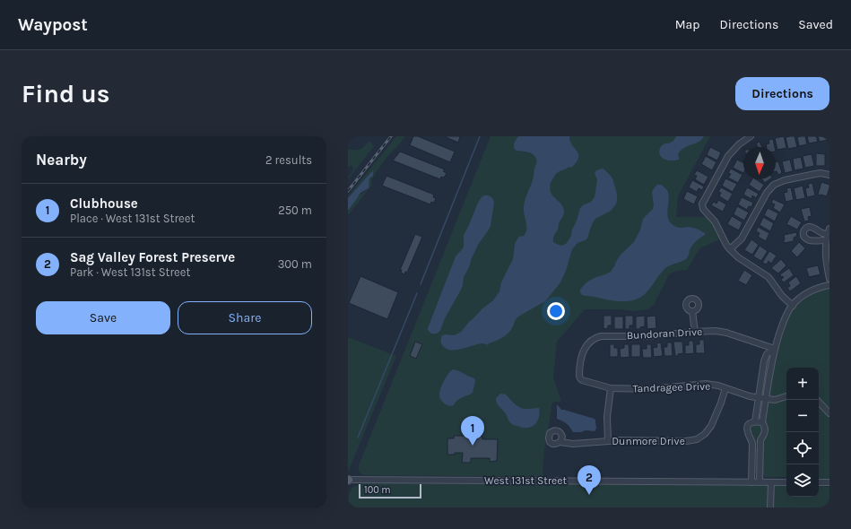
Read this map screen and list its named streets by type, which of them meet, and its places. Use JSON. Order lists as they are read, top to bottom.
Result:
{
  "streets": {
    "street": [
      "Bundoran Drive",
      "Tandragee Drive",
      "Dunmore Drive",
      "West 131st Street"
    ]
  },
  "crossings": [
    ["Bundoran Drive", "Tandragee Drive"],
    ["Tandragee Drive", "Dunmore Drive"]
  ],
  "scale_bar": "100 m",
  "north": "bottom",
  "page": {
    "header": "Waypost",
    "nav": ["Map", "Directions", "Saved"],
    "buttons": [
      "Directions",
      ["Save", "Share"]
    ],
    "title": "Find us",
    "heading": ["Nearby", "2 results"],
    "list": [
      {
        "mark": "1",
        "name": "Clubhouse",
        "note": "Place · West 131st Street",
        "value": "250 m"
      },
      {
        "mark": "2",
        "name": "Sag Valley Forest Preserve",
        "note": "Park · West 131st Street",
        "value": "300 m"
      }
    ],
    "map_buttons": ["+", "−"],
    "pins": ["1", "2"],
    "scale": "100 m"
  }
}
